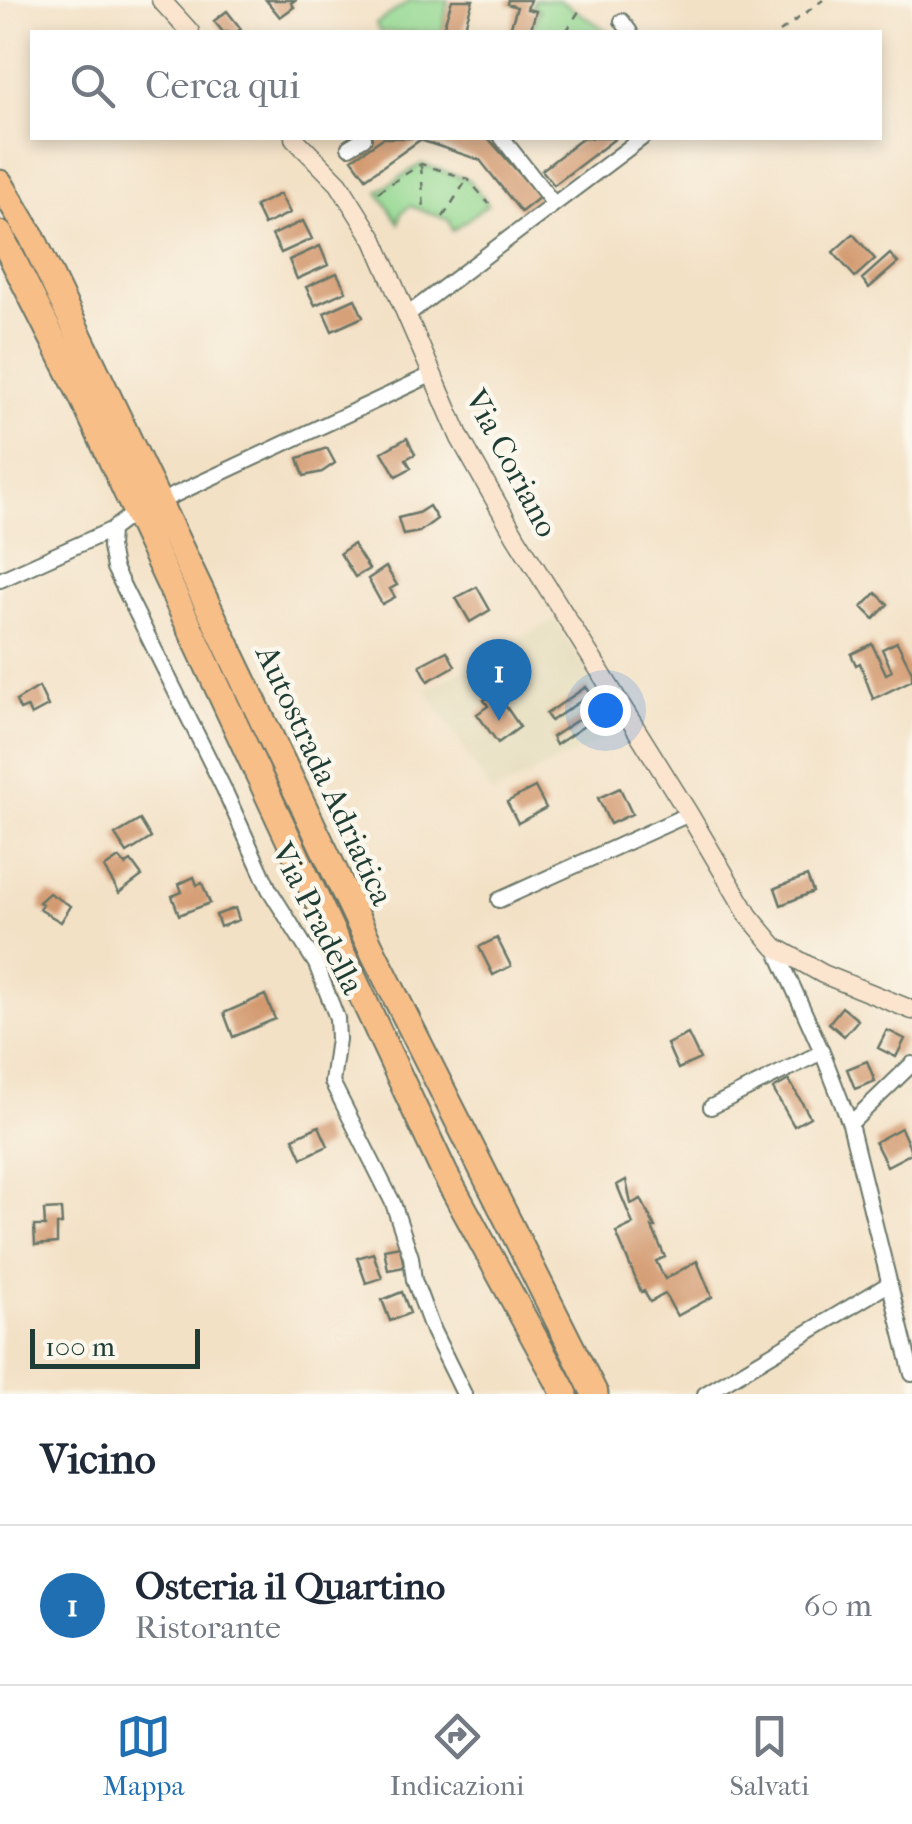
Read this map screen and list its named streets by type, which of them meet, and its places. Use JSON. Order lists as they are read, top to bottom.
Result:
{
  "streets": {
    "highway": ["Autostrada Adriatica"],
    "main road": ["Via Coriano"],
    "street": ["Via Pradella"]
  },
  "scale_bar": "100 m",
  "page": {
    "search": "Cerca qui",
    "pins": "1",
    "scale": "100 m",
    "heading": "Vicino",
    "list": [
      {
        "mark": "1",
        "name": "Osteria il Quartino",
        "note": "Ristorante",
        "value": "60 m"
      }
    ],
    "nav": ["Mappa", "Indicazioni", "Salvati"]
  }
}
